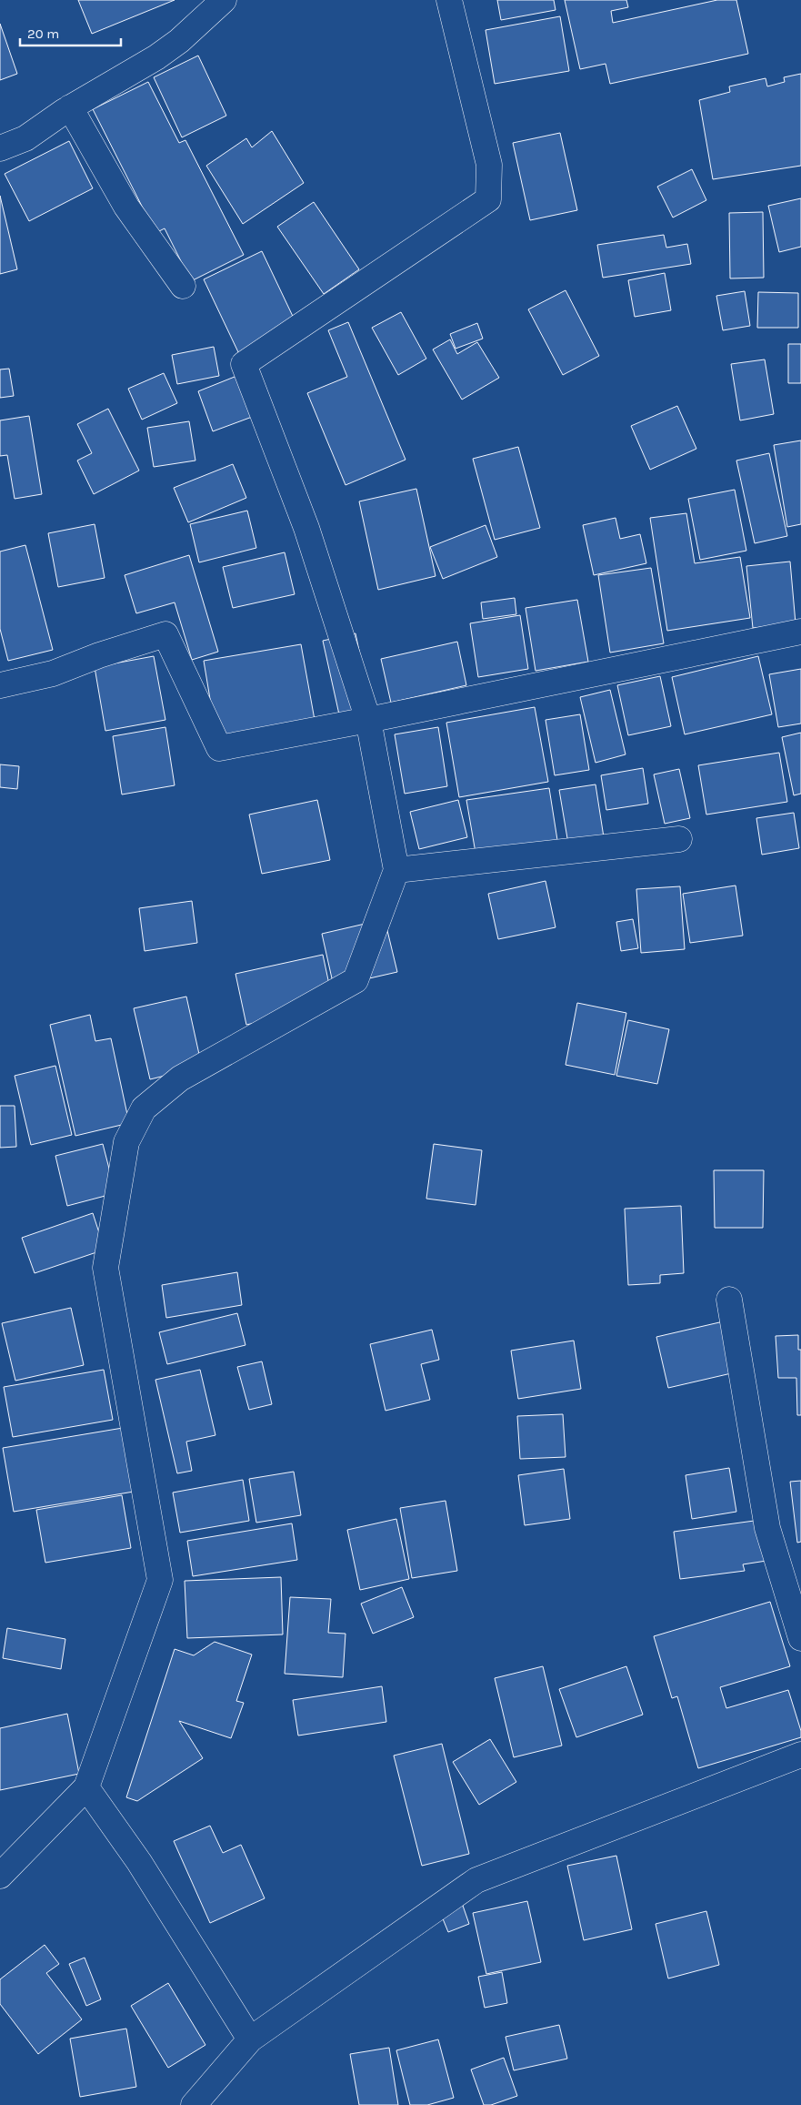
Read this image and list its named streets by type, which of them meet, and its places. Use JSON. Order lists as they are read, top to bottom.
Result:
{
  "scale_bar": "20 m"
}
